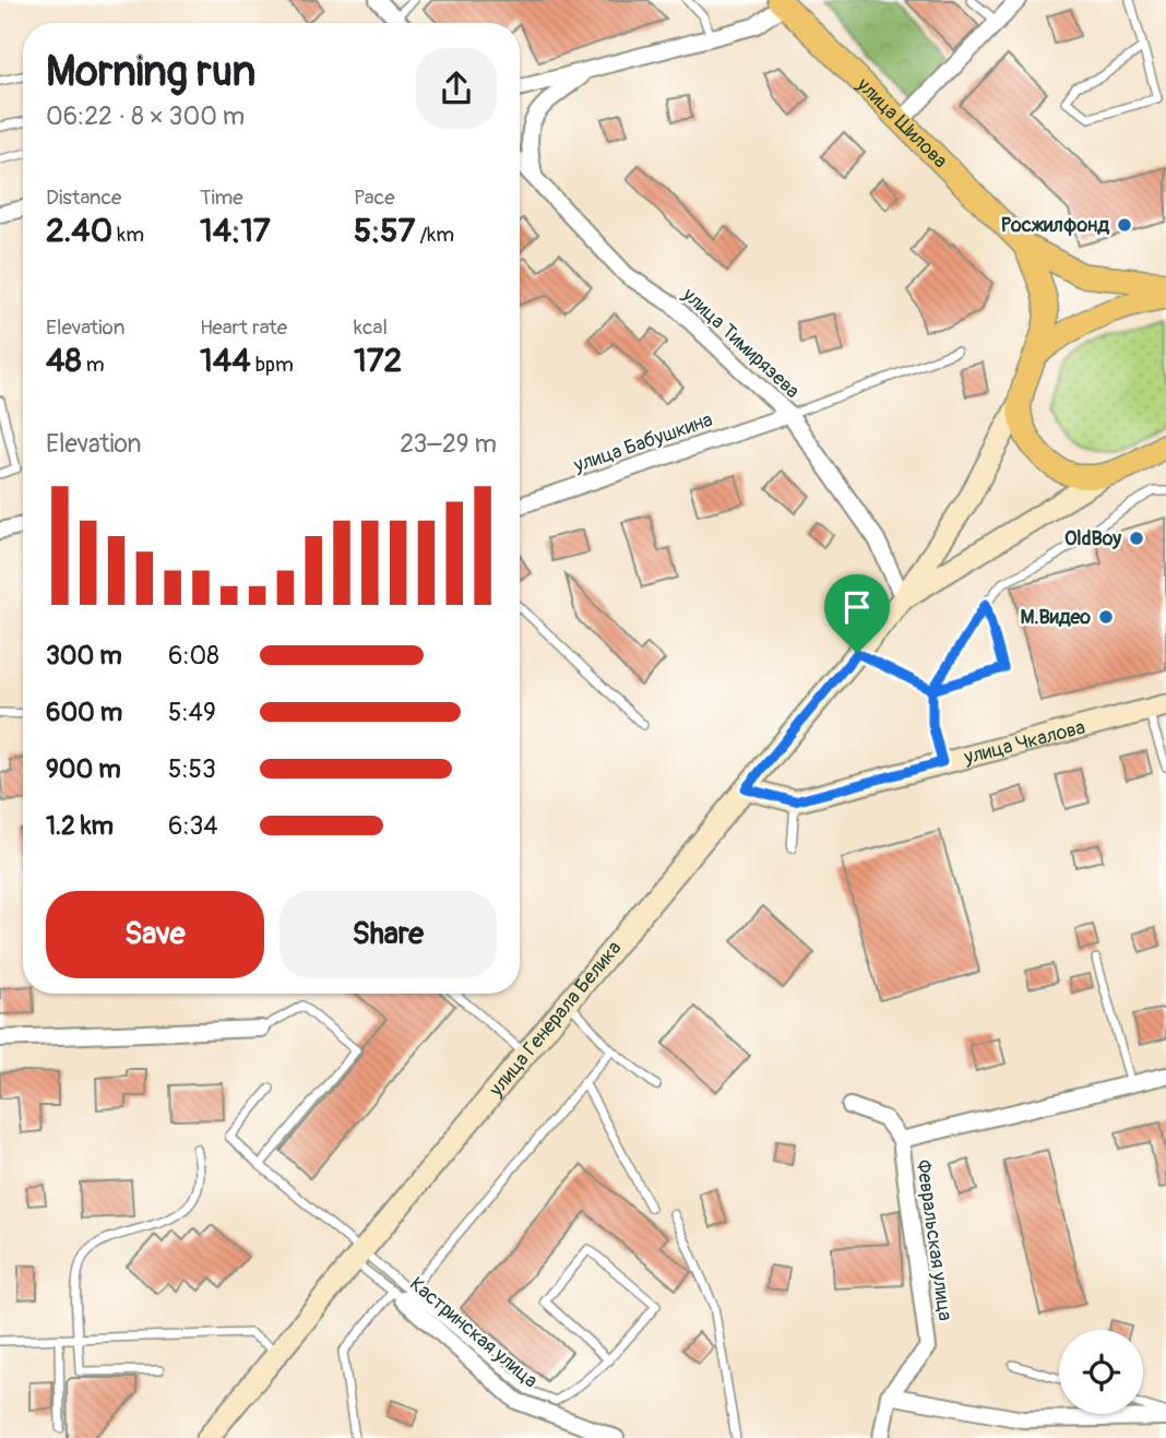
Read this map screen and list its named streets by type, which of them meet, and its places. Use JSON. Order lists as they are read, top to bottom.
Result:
{
  "streets": {
    "main road": ["улица Шилова", "улица Чкалова", "улица Генерала Белика"],
    "street": [
      "улица Тимирязева",
      "улица Бабушкина",
      "Февральская улица",
      "Кастринская улица"
    ]
  },
  "crossings": [
    ["улица Тимирязева", "улица Бабушкина"],
    ["улица Тимирязева", "улица Генерала Белика"],
    ["улица Генерала Белика", "Кастринская улица"]
  ],
  "places": ["Росжилфонд", "OldBoy", "М.Видео"],
  "page": {
    "heading": ["Morning run", "06:22 · 8 × 300 m"],
    "stats": [
      ["Distance", "2.40 km"],
      ["Time", "14:17"],
      ["Pace", "5:57 /km"],
      ["Elevation", "48 m"],
      ["Heart rate", "144 bpm"],
      ["kcal", "172"]
    ],
    "chart": ["Elevation", "23–29 m"],
    "list": [
      {
        "name": "300 m",
        "note": "6:08"
      },
      {
        "name": "600 m",
        "note": "5:49"
      },
      {
        "name": "900 m",
        "note": "5:53"
      },
      {
        "name": "1.2 km",
        "note": "6:34"
      }
    ],
    "buttons": ["Save", "Share"]
  }
}
